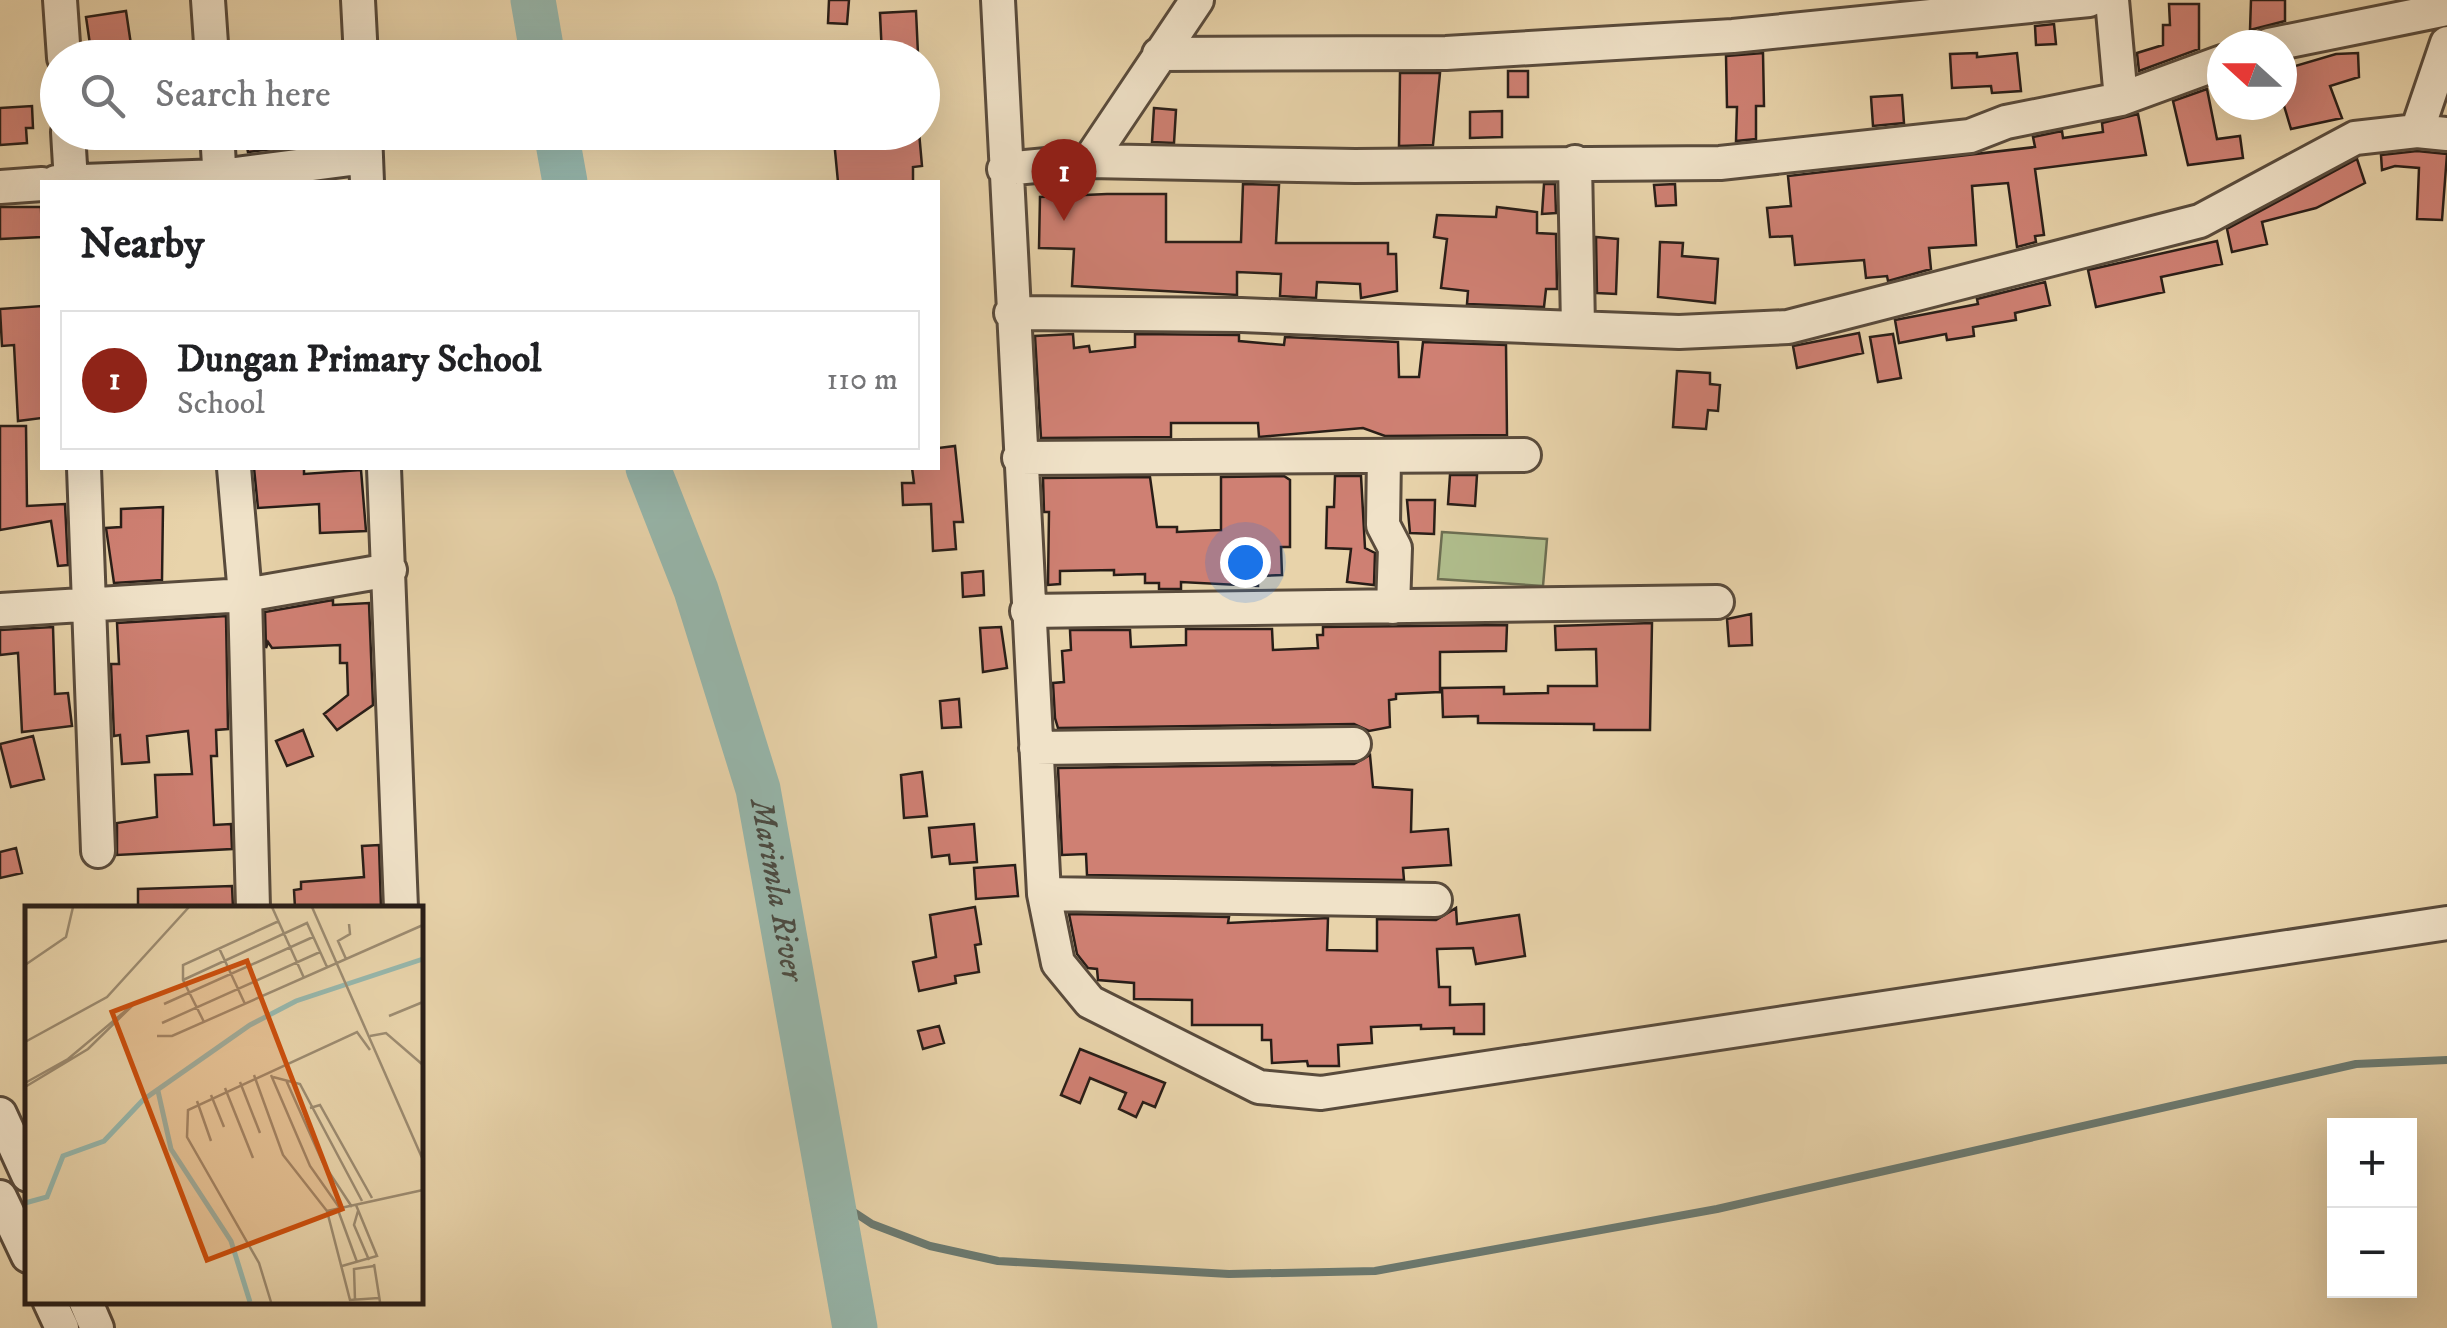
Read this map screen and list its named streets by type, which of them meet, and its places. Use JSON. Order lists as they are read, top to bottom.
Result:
{
  "water": ["Marimla River"],
  "north": "left",
  "page": {
    "search": "Search here",
    "pins": "1",
    "heading": "Nearby",
    "list": [
      {
        "mark": "1",
        "name": "Dungan Primary School",
        "note": "School",
        "value": "110 m"
      }
    ],
    "map_buttons": ["+", "−"]
  }
}
